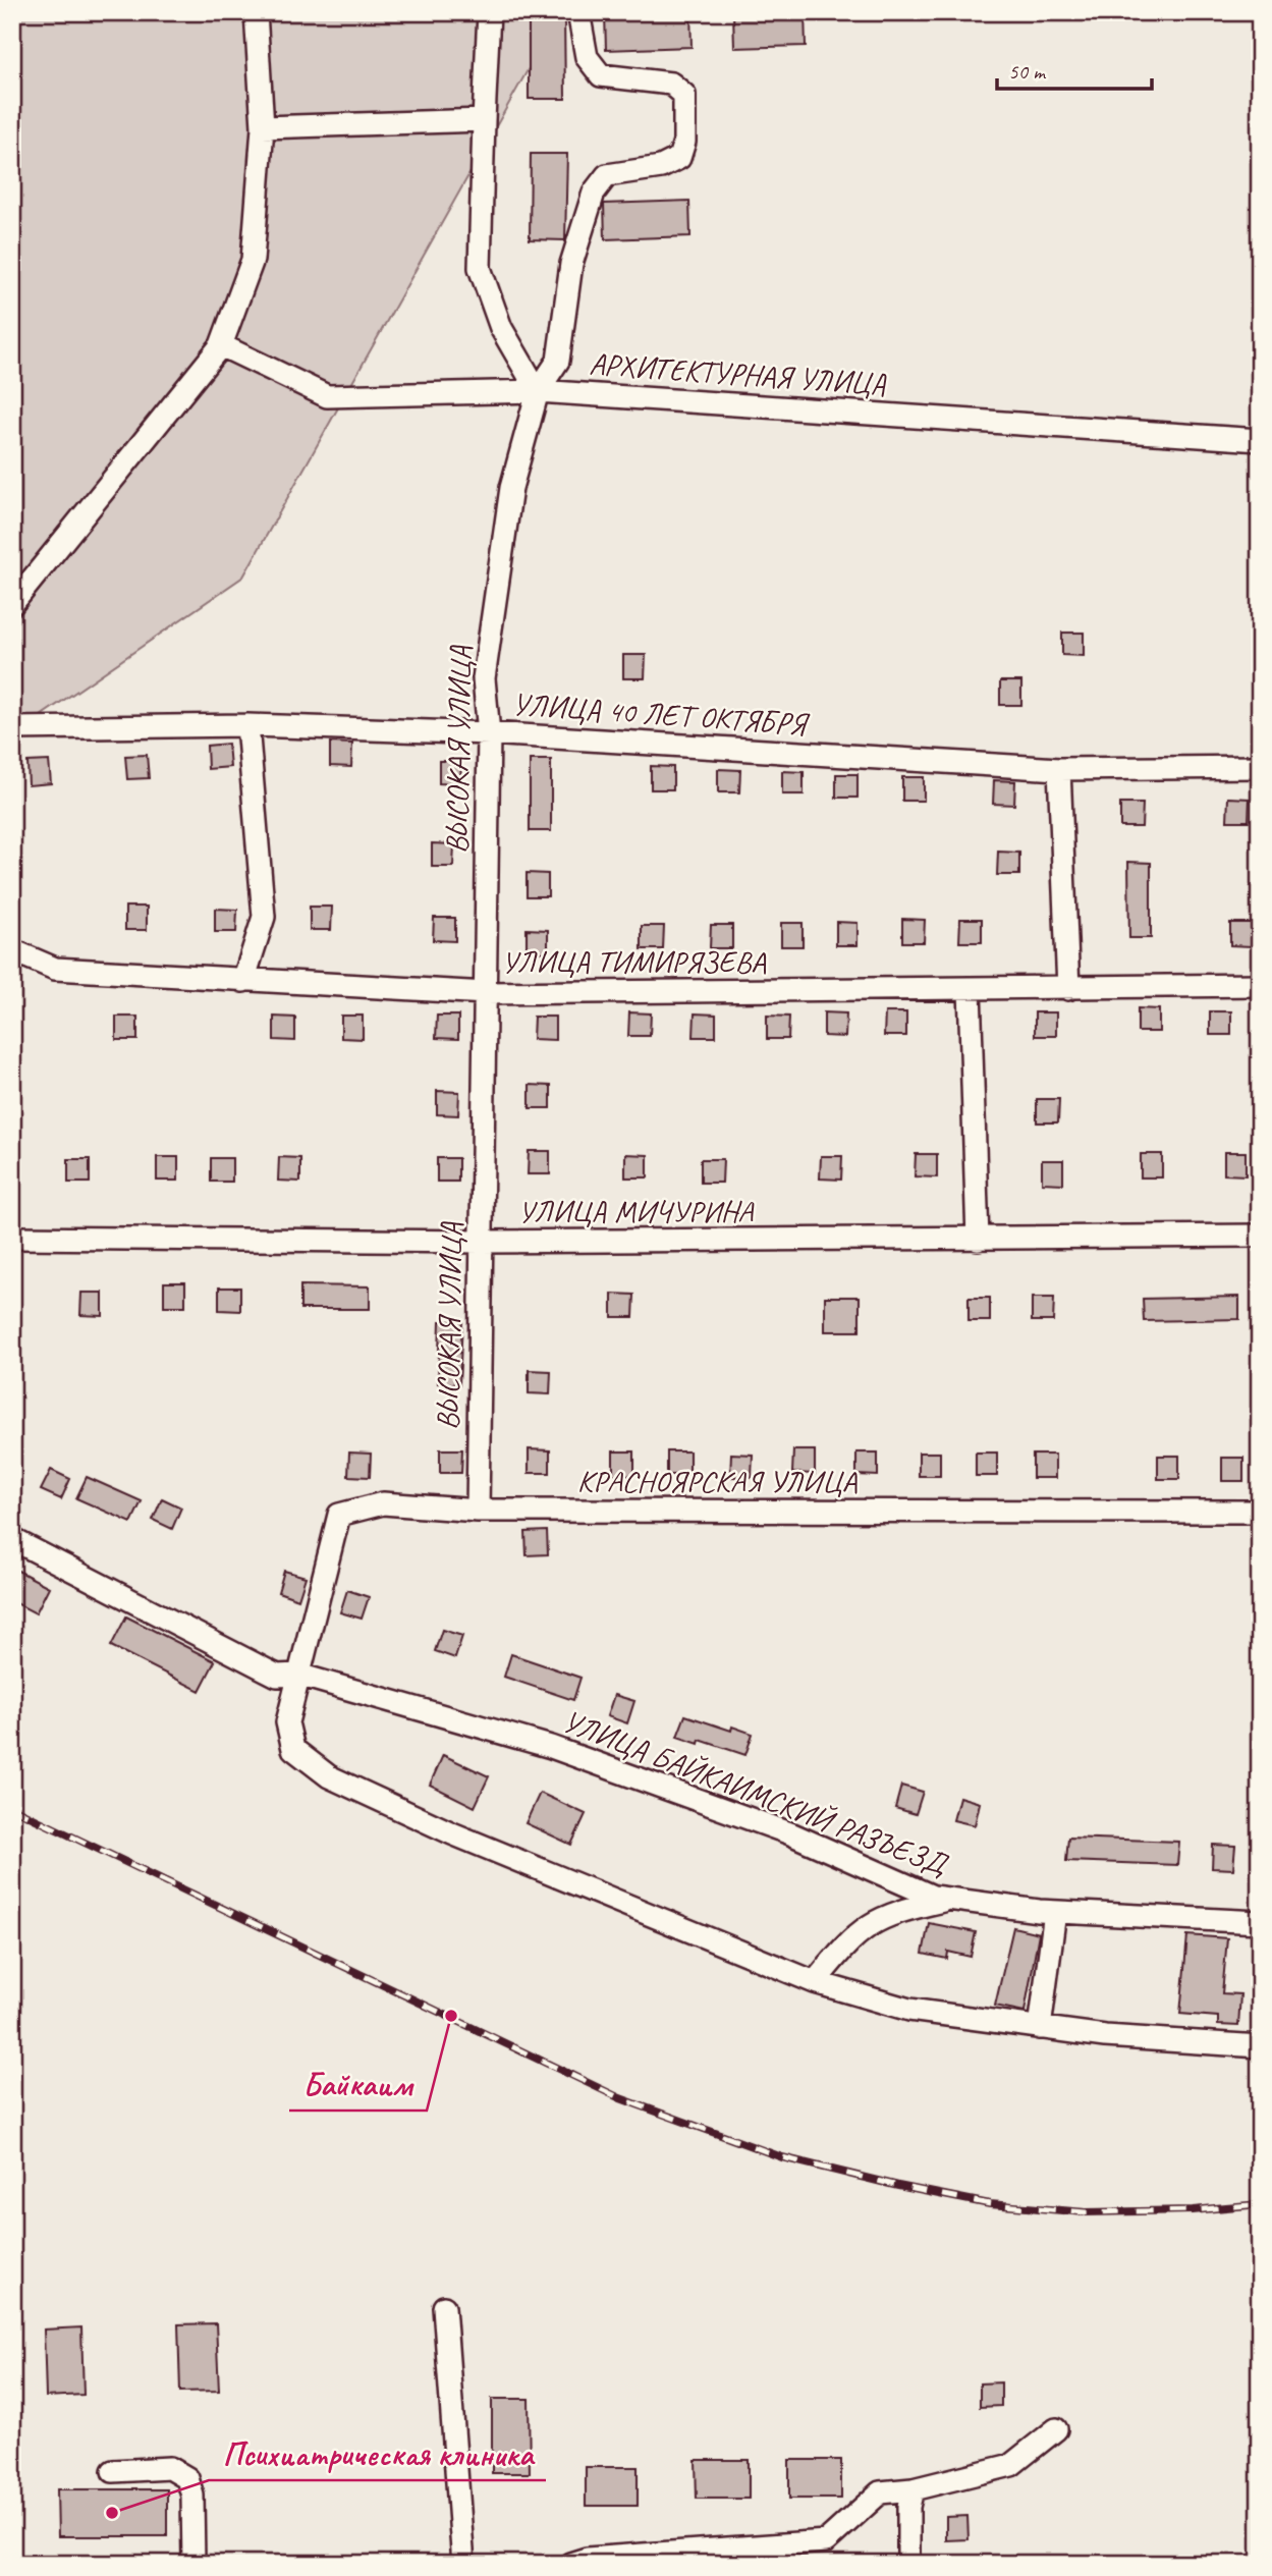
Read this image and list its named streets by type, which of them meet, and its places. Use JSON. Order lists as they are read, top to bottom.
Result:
{
  "streets": {
    "street": [
      "АРХИТЕКТУРНАЯ УЛИЦА",
      "УЛИЦА 40 ЛЕТ ОКТЯБРЯ",
      "ВЫСОКАЯ УЛИЦА",
      "УЛИЦА ТИМИРЯЗЕВА",
      "УЛИЦА МИЧУРИНА",
      "КРАСНОЯРСКАЯ УЛИЦА",
      "УЛИЦА БАЙКАИМСКИЙ РАЗЪЕЗД"
    ]
  },
  "crossings": [
    ["АРХИТЕКТУРНАЯ УЛИЦА", "ВЫСОКАЯ УЛИЦА"],
    ["УЛИЦА 40 ЛЕТ ОКТЯБРЯ", "ВЫСОКАЯ УЛИЦА"],
    ["ВЫСОКАЯ УЛИЦА", "УЛИЦА ТИМИРЯЗЕВА"],
    ["ВЫСОКАЯ УЛИЦА", "УЛИЦА МИЧУРИНА"],
    ["ВЫСОКАЯ УЛИЦА", "КРАСНОЯРСКАЯ УЛИЦА"],
    ["КРАСНОЯРСКАЯ УЛИЦА", "УЛИЦА БАЙКАИМСКИЙ РАЗЪЕЗД"]
  ],
  "places": ["Байкаим", "Психиатрическая клиника"],
  "scale_bar": "50 m"
}
